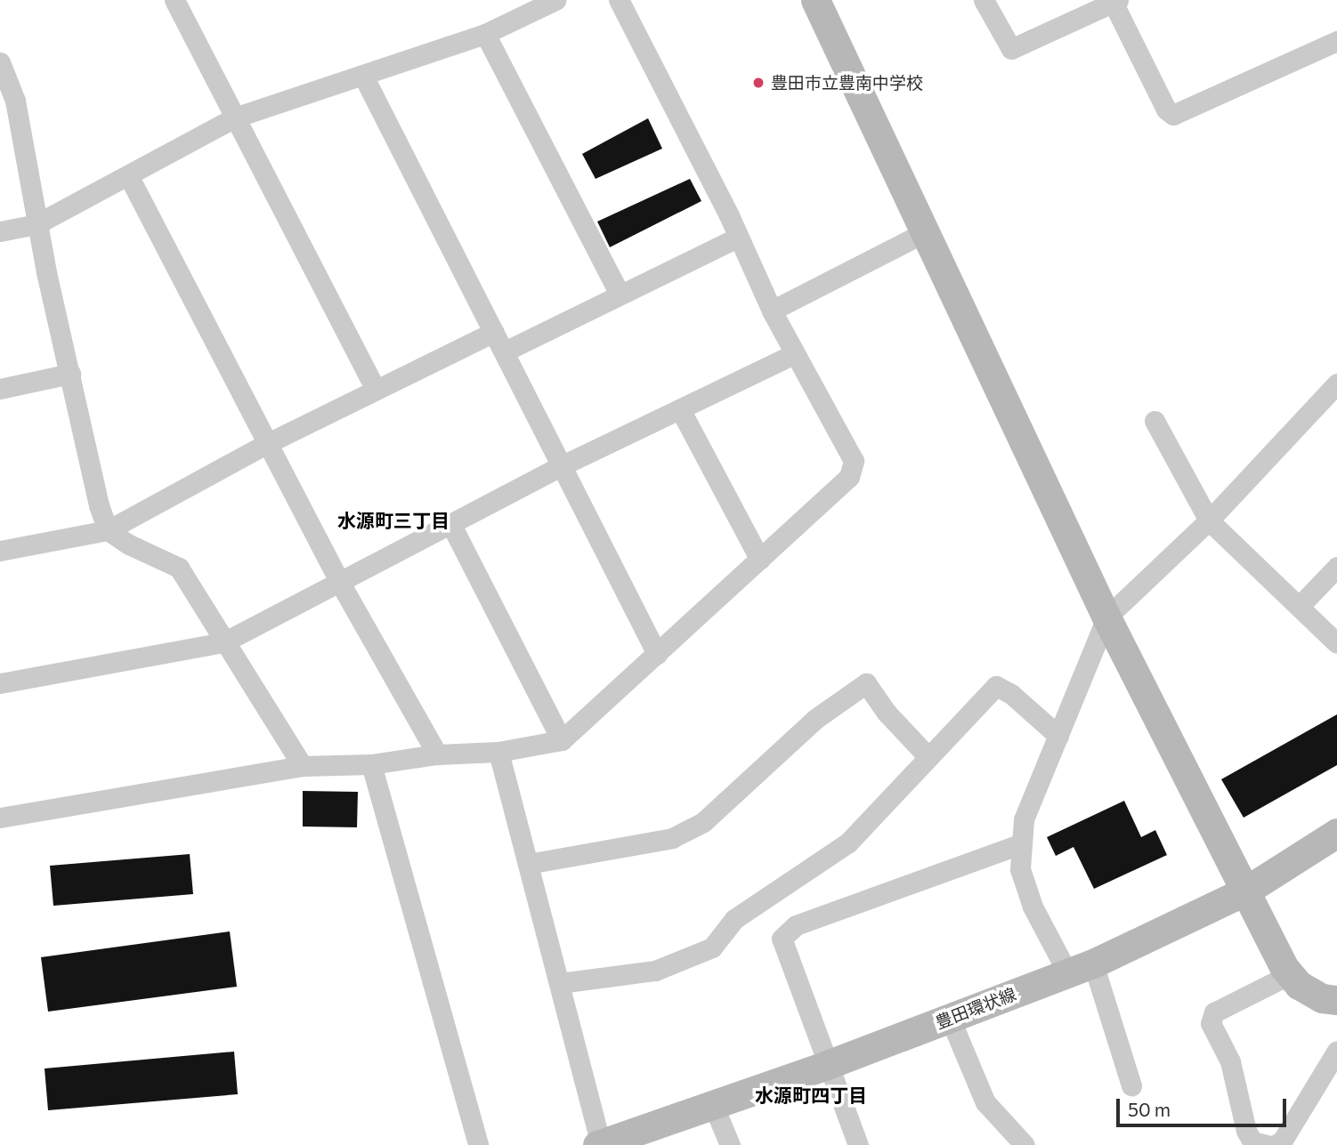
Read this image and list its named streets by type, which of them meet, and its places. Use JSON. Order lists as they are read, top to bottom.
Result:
{
  "streets": {
    "street": ["豊田環状線"]
  },
  "districts": ["水源町三丁目", "水源町四丁目"],
  "places": ["豊田市立豊南中学校"],
  "scale_bar": "50 m"
}
